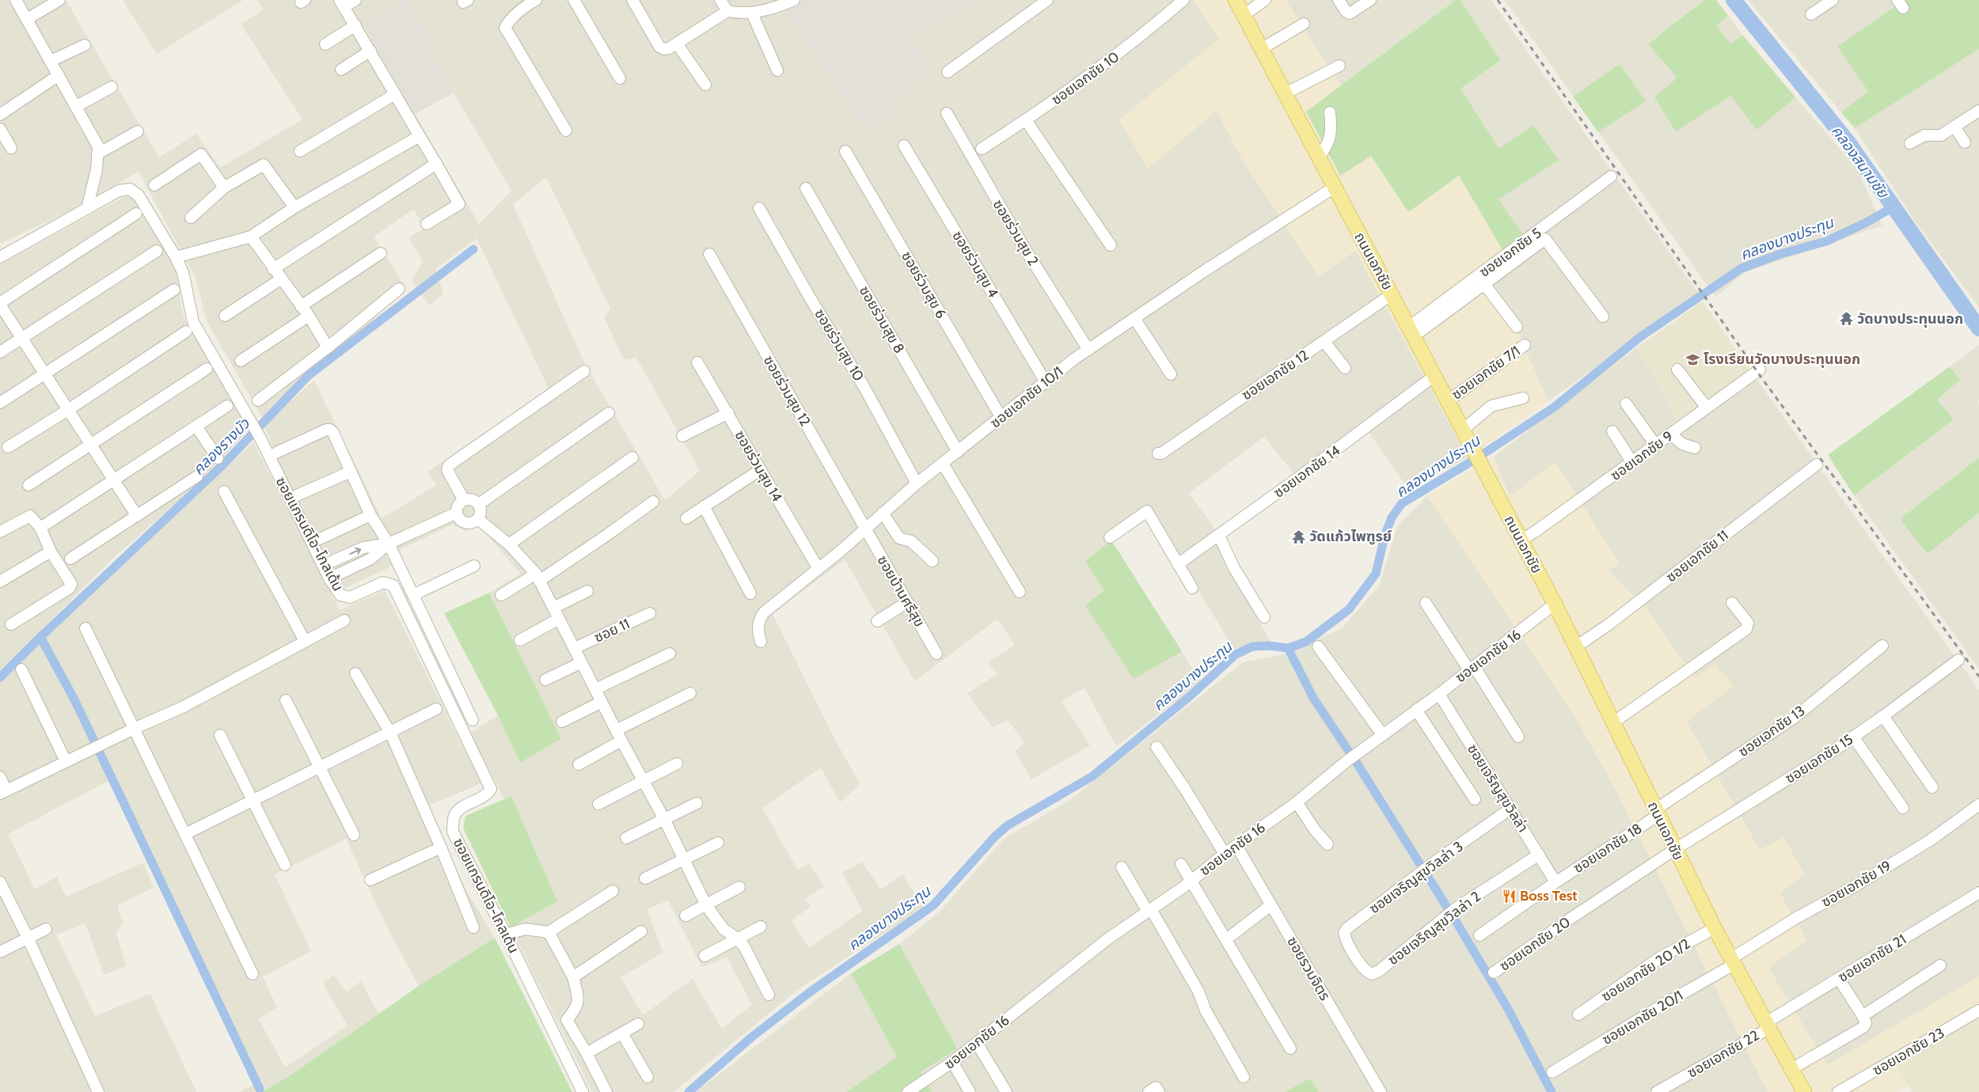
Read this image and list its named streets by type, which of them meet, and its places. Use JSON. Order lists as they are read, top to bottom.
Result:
{
  "streets": {
    "main road": ["ถนนเอกชัย"],
    "street": [
      "ซอยเอกชัย 10",
      "ซอยร่วมสุข 2",
      "ซอยเอกชัย 5",
      "ซอยร่วมสุข 4",
      "ซอยร่วมสุข 6",
      "ซอยร่วมสุข 8",
      "ซอยร่วมสุข 10",
      "ซอยเอกชัย 7/1",
      "ซอยเอกชัย 12",
      "ซอยร่วมสุข 12",
      "ซอยเอกชัย 10/1",
      "ซอยเอกชัย 9",
      "ซอยร่วมสุข 14",
      "ซอยเอกชัย 14",
      "ซอยแกรนดิโอ-โกลเด้น",
      "ซอยเอกชัย 11",
      "ซอยบ้านศรีสุข",
      "ซอย 11",
      "ซอยเอกชัย 16",
      "ซอยเอกชัย 13",
      "ซอยเอกชัย 15",
      "ซอยเจริญสุขวิลล่า",
      "ซอยเอกชัย 18",
      "ซอยเจริญสุขวิลล่า 3",
      "ซอยเอกชัย 19",
      "ซอยเจริญสุขวิลล่า 2",
      "ซอยเอกชัย 20",
      "ซอยเอกชัย 21",
      "ซอยรวมจิตร",
      "ซอยเอกชัย 20 1/2",
      "ซอยเอกชัย 20/1",
      "ซอยเอกชัย 23",
      "ซอยเอกชัย 22"
    ]
  },
  "crossings": [
    ["ซอยร่วมสุข 2", "ซอยเอกชัย 10/1"],
    ["ซอยเอกชัย 5", "ถนนเอกชัย"],
    ["ถนนเอกชัย", "ซอยเอกชัย 7/1"],
    ["ถนนเอกชัย", "ซอยเอกชัย 12"],
    ["ถนนเอกชัย", "ซอยเอกชัย 10/1"],
    ["ถนนเอกชัย", "ซอยเอกชัย 9"],
    ["ถนนเอกชัย", "ซอยเอกชัย 14"],
    ["ถนนเอกชัย", "ซอยเอกชัย 11"],
    ["ถนนเอกชัย", "ซอยเอกชัย 16"],
    ["ถนนเอกชัย", "ซอยเอกชัย 13"],
    ["ถนนเอกชัย", "ซอยเอกชัย 15"],
    ["ถนนเอกชัย", "ซอยเอกชัย 18"],
    ["ถนนเอกชัย", "ซอยเอกชัย 19"],
    ["ถนนเอกชัย", "ซอยเอกชัย 20"],
    ["ถนนเอกชัย", "ซอยเอกชัย 21"],
    ["ถนนเอกชัย", "ซอยเอกชัย 20 1/2"],
    ["ถนนเอกชัย", "ซอยเอกชัย 20/1"],
    ["ถนนเอกชัย", "ซอยเอกชัย 22"],
    ["ซอยร่วมสุข 4", "ซอยเอกชัย 10/1"],
    ["ซอยร่วมสุข 6", "ซอยเอกชัย 10/1"],
    ["ซอยร่วมสุข 8", "ซอยเอกชัย 10/1"],
    ["ซอยร่วมสุข 10", "ซอยเอกชัย 10/1"],
    ["ซอยร่วมสุข 12", "ซอยเอกชัย 10/1"],
    ["ซอยร่วมสุข 12", "ซอยบ้านศรีสุข"],
    ["ซอยเอกชัย 10/1", "ซอยร่วมสุข 14"],
    ["ซอยเอกชัย 10/1", "ซอยบ้านศรีสุข"],
    ["ซอยเอกชัย 16", "ซอยเจริญสุขวิลล่า"],
    ["ซอยเอกชัย 16", "ซอยรวมจิตร"],
    ["ซอยเอกชัย 13", "ซอยเอกชัย 18"],
    ["ซอยเอกชัย 15", "ซอยเอกชัย 20"],
    ["ซอยเจริญสุขวิลล่า", "ซอยเอกชัย 18"],
    ["ซอยเจริญสุขวิลล่า", "ซอยเจริญสุขวิลล่า 3"],
    ["ซอยเจริญสุขวิลล่า", "ซอยเจริญสุขวิลล่า 2"],
    ["ซอยเจริญสุขวิลล่า 3", "ซอยเจริญสุขวิลล่า 2"],
    ["ซอยเอกชัย 19", "ซอยเอกชัย 20/1"],
    ["ซอยเอกชัย 21", "ซอยเอกชัย 22"]
  ],
  "water": ["คลองสนามชัย", "คลองบางประทุน", "คลองรางบัว"],
  "places": {
    "temple": ["วัดบางประทุนนอก", "วัดแก้วไพฑูรย์"],
    "school or university": ["โรงเรียนวัดบางประทุนนอก"],
    "restaurant": ["Boss Test"]
  }
}
